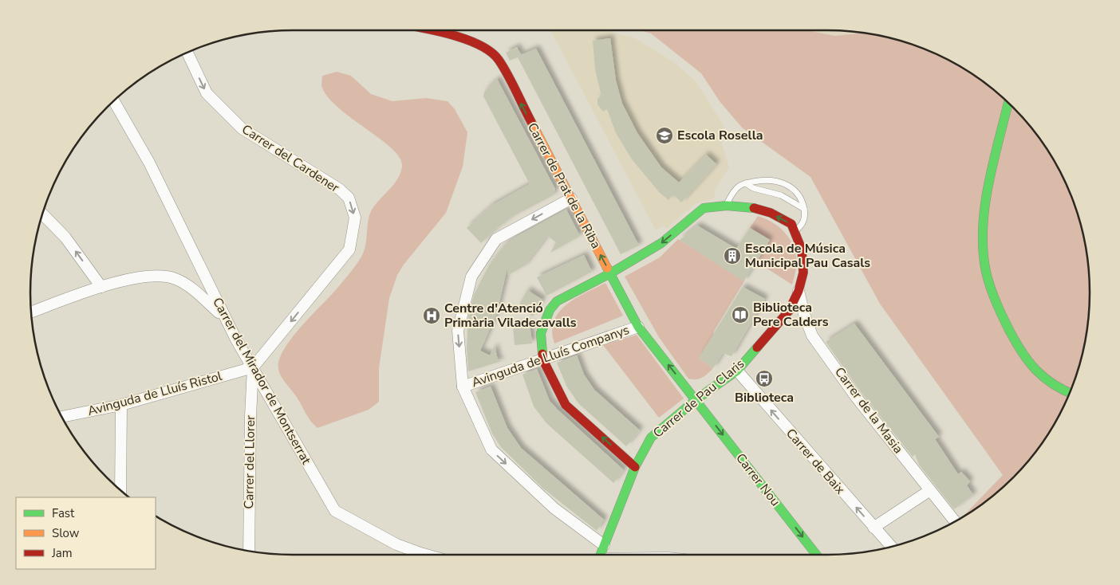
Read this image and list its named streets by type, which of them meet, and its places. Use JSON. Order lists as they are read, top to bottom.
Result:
{
  "streets": {
    "street": [
      "Carrer del Cardener",
      "Carrer de Prat de la Riba",
      "Avinguda de Lluís Companys",
      "Carrer del Mirador de Montserrat",
      "Avinguda de Lluís Ristol",
      "Carrer de Pau Claris",
      "Carrer de la Masia",
      "Carrer de Baix",
      "Carrer del Llorer",
      "Carrer Nou"
    ]
  },
  "crossings": [
    ["Carrer del Cardener", "Carrer del Mirador de Montserrat"],
    ["Carrer del Cardener", "Avinguda de Lluís Ristol"],
    ["Carrer del Cardener", "Carrer del Llorer"],
    ["Carrer de Prat de la Riba", "Avinguda de Lluís Companys"],
    ["Carrer de Prat de la Riba", "Carrer de Pau Claris"],
    ["Carrer de Prat de la Riba", "Carrer Nou"],
    ["Carrer del Mirador de Montserrat", "Avinguda de Lluís Ristol"],
    ["Carrer del Mirador de Montserrat", "Carrer del Llorer"],
    ["Avinguda de Lluís Ristol", "Carrer del Llorer"],
    ["Carrer de Pau Claris", "Carrer de la Masia"],
    ["Carrer de Pau Claris", "Carrer de Baix"],
    ["Carrer de Pau Claris", "Carrer Nou"]
  ],
  "one_way": ["Carrer de Prat de la Riba", "Carrer de Baix", "Carrer Nou"],
  "places": {
    "school or university": ["Escola Rosella"],
    "building": ["Escola de Música Municipal Pau Casals"],
    "library": ["Biblioteca Pere Calders"],
    "hospital": ["Centre d'Atenció Primària Viladecavalls"],
    "bus stop": ["Biblioteca"]
  },
  "legend": ["Fast", "Slow", "Jam"]
}
